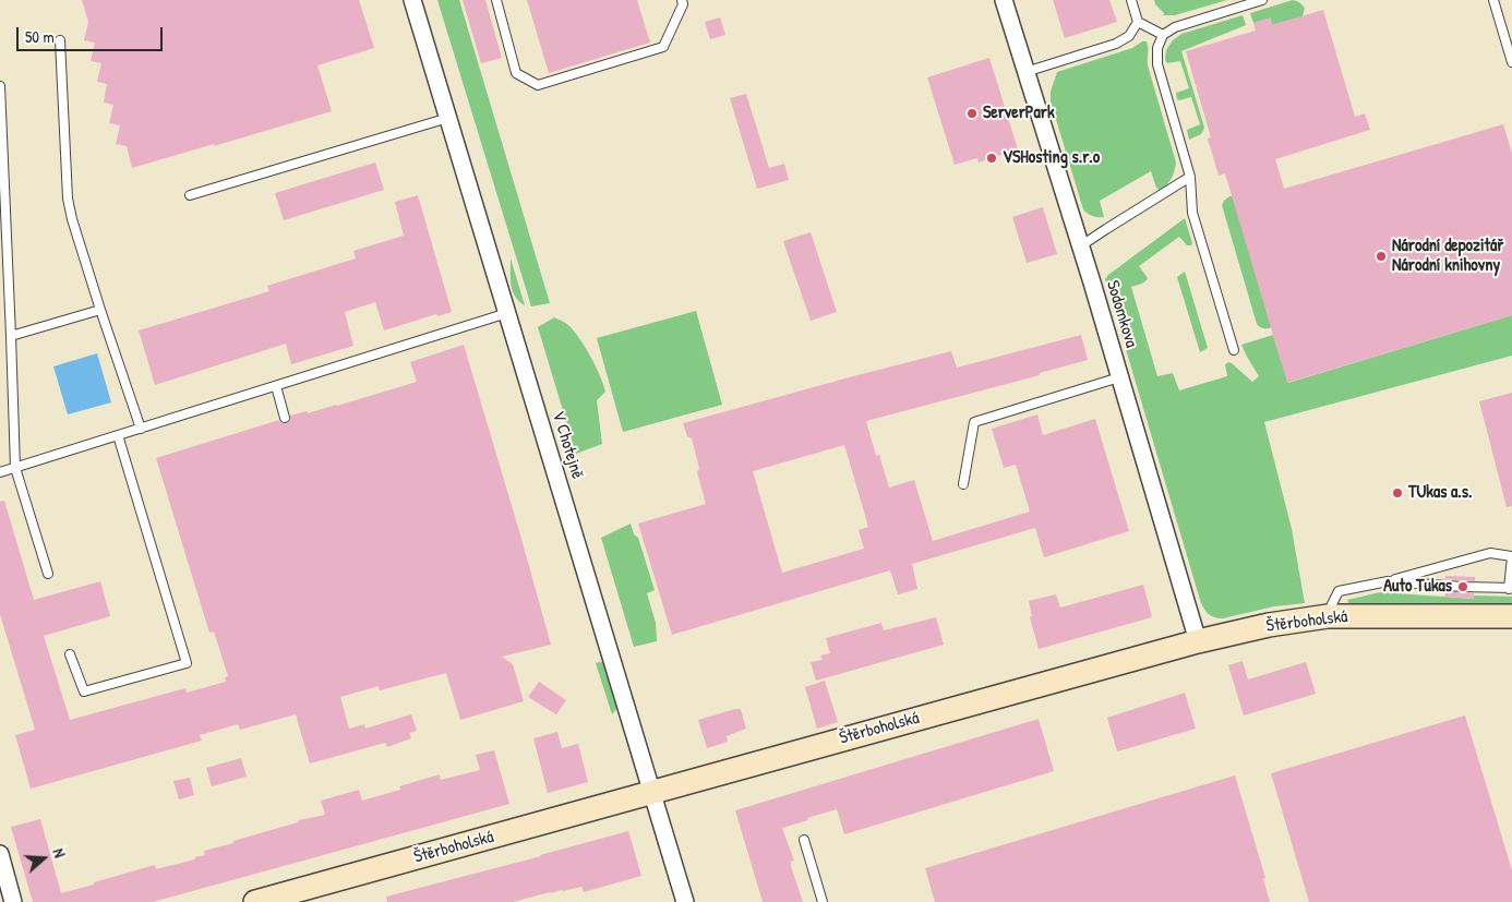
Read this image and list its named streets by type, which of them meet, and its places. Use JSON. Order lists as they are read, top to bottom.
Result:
{
  "streets": {
    "street": ["Sodomkova", "V Chotejně", "Štěrboholská"]
  },
  "crossings": [
    ["Sodomkova", "Štěrboholská"],
    ["V Chotejně", "Štěrboholská"]
  ],
  "places": [
    "ServerPark",
    "VSHosting s.r.o",
    "Národní depozitář Národní knihovny",
    "TUkas a.s.",
    "Auto Tukas"
  ],
  "scale_bar": "50 m",
  "north": "right"
}
